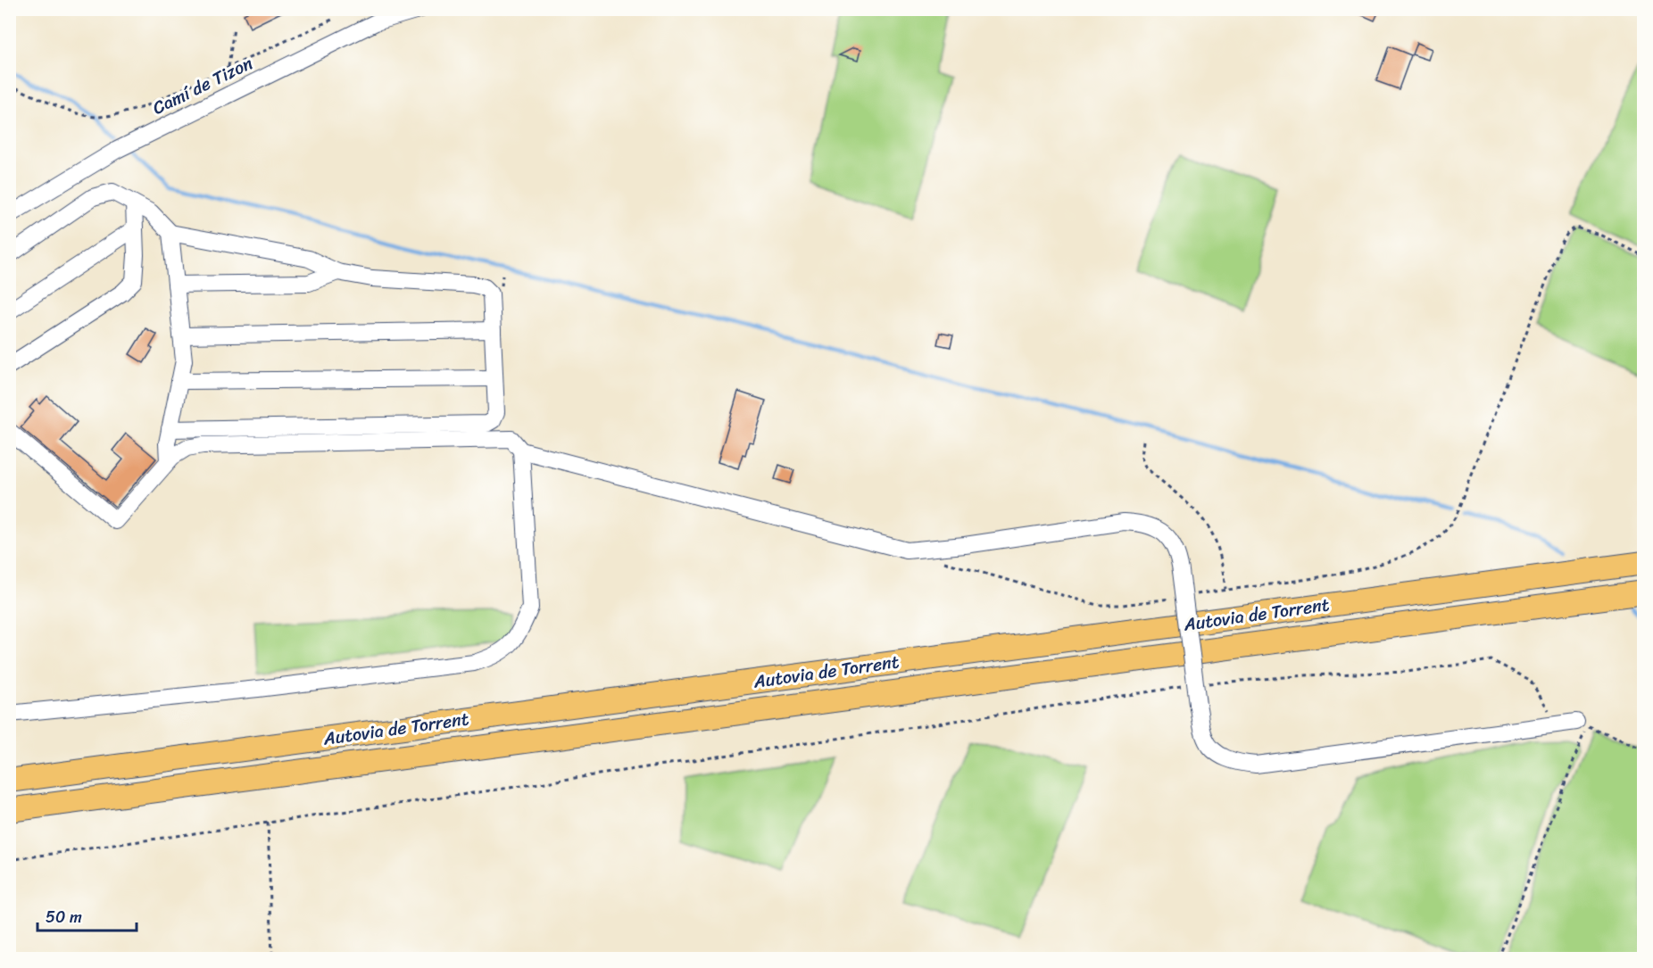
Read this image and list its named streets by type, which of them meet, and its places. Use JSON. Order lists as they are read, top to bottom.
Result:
{
  "streets": {
    "highway": ["Autovia de Torrent"],
    "street": ["Camí de Tizon"]
  },
  "scale_bar": "50 m"
}
